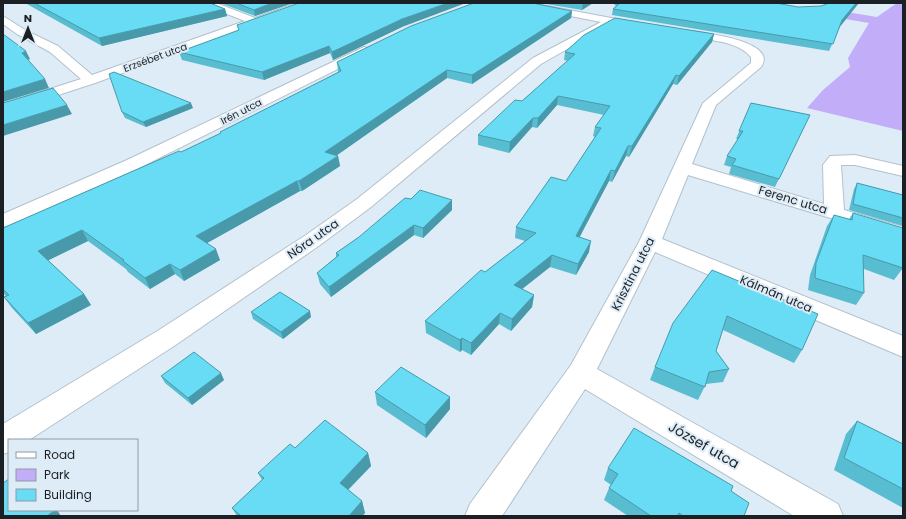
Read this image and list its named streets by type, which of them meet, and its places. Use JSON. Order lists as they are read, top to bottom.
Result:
{
  "streets": {
    "street": [
      "Erzsébet utca",
      "Irén utca",
      "Ferenc utca",
      "Nóra utca",
      "Krisztina utca",
      "Kálmán utca",
      "József utca"
    ]
  },
  "crossings": [
    ["Ferenc utca", "Krisztina utca"],
    ["Krisztina utca", "Kálmán utca"],
    ["Krisztina utca", "József utca"]
  ],
  "legend": ["Road", "Park", "Building"],
  "north": "top"
}
